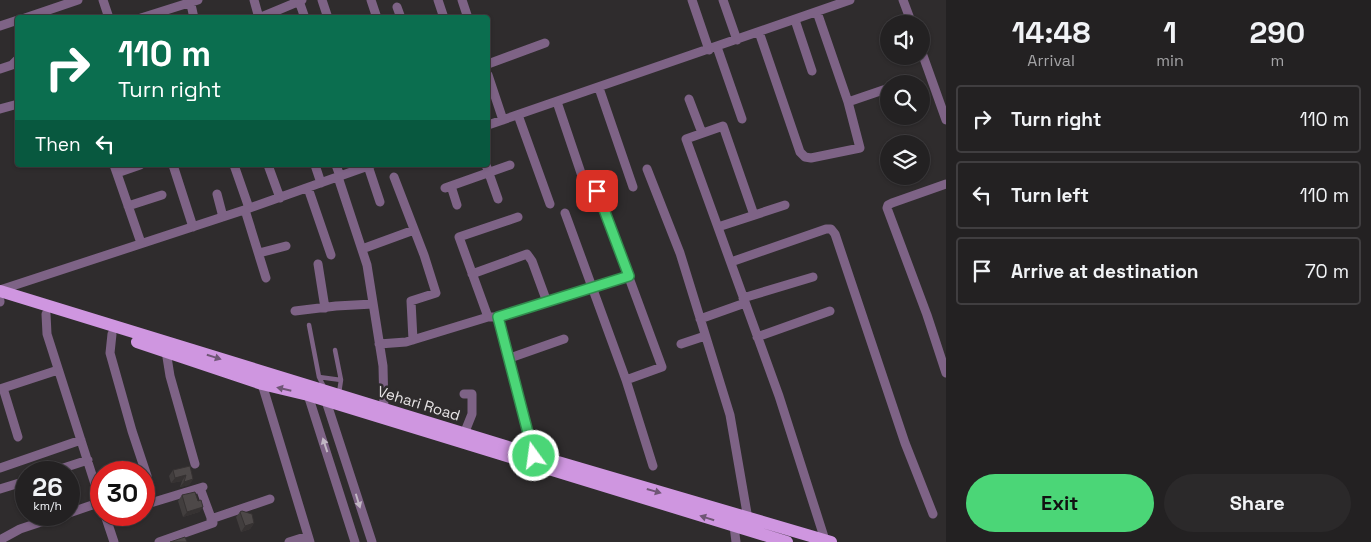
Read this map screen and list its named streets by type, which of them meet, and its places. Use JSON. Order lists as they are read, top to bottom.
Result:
{
  "streets": {
    "main road": ["Vehari Road"]
  },
  "page": {
    "eta": [
      "14:48",
      "Arrival",
      "1",
      "min",
      "290",
      "m"
    ],
    "turn": ["110 m", "Turn right"],
    "list": [
      {
        "name": "Turn right",
        "value": "110 m"
      },
      {
        "name": "Turn left",
        "value": "110 m"
      },
      {
        "name": "Arrive at destination",
        "value": "70 m"
      }
    ],
    "then": "Then",
    "speed": "26 km/h",
    "limit": "30",
    "buttons": ["Exit", "Share"]
  }
}
